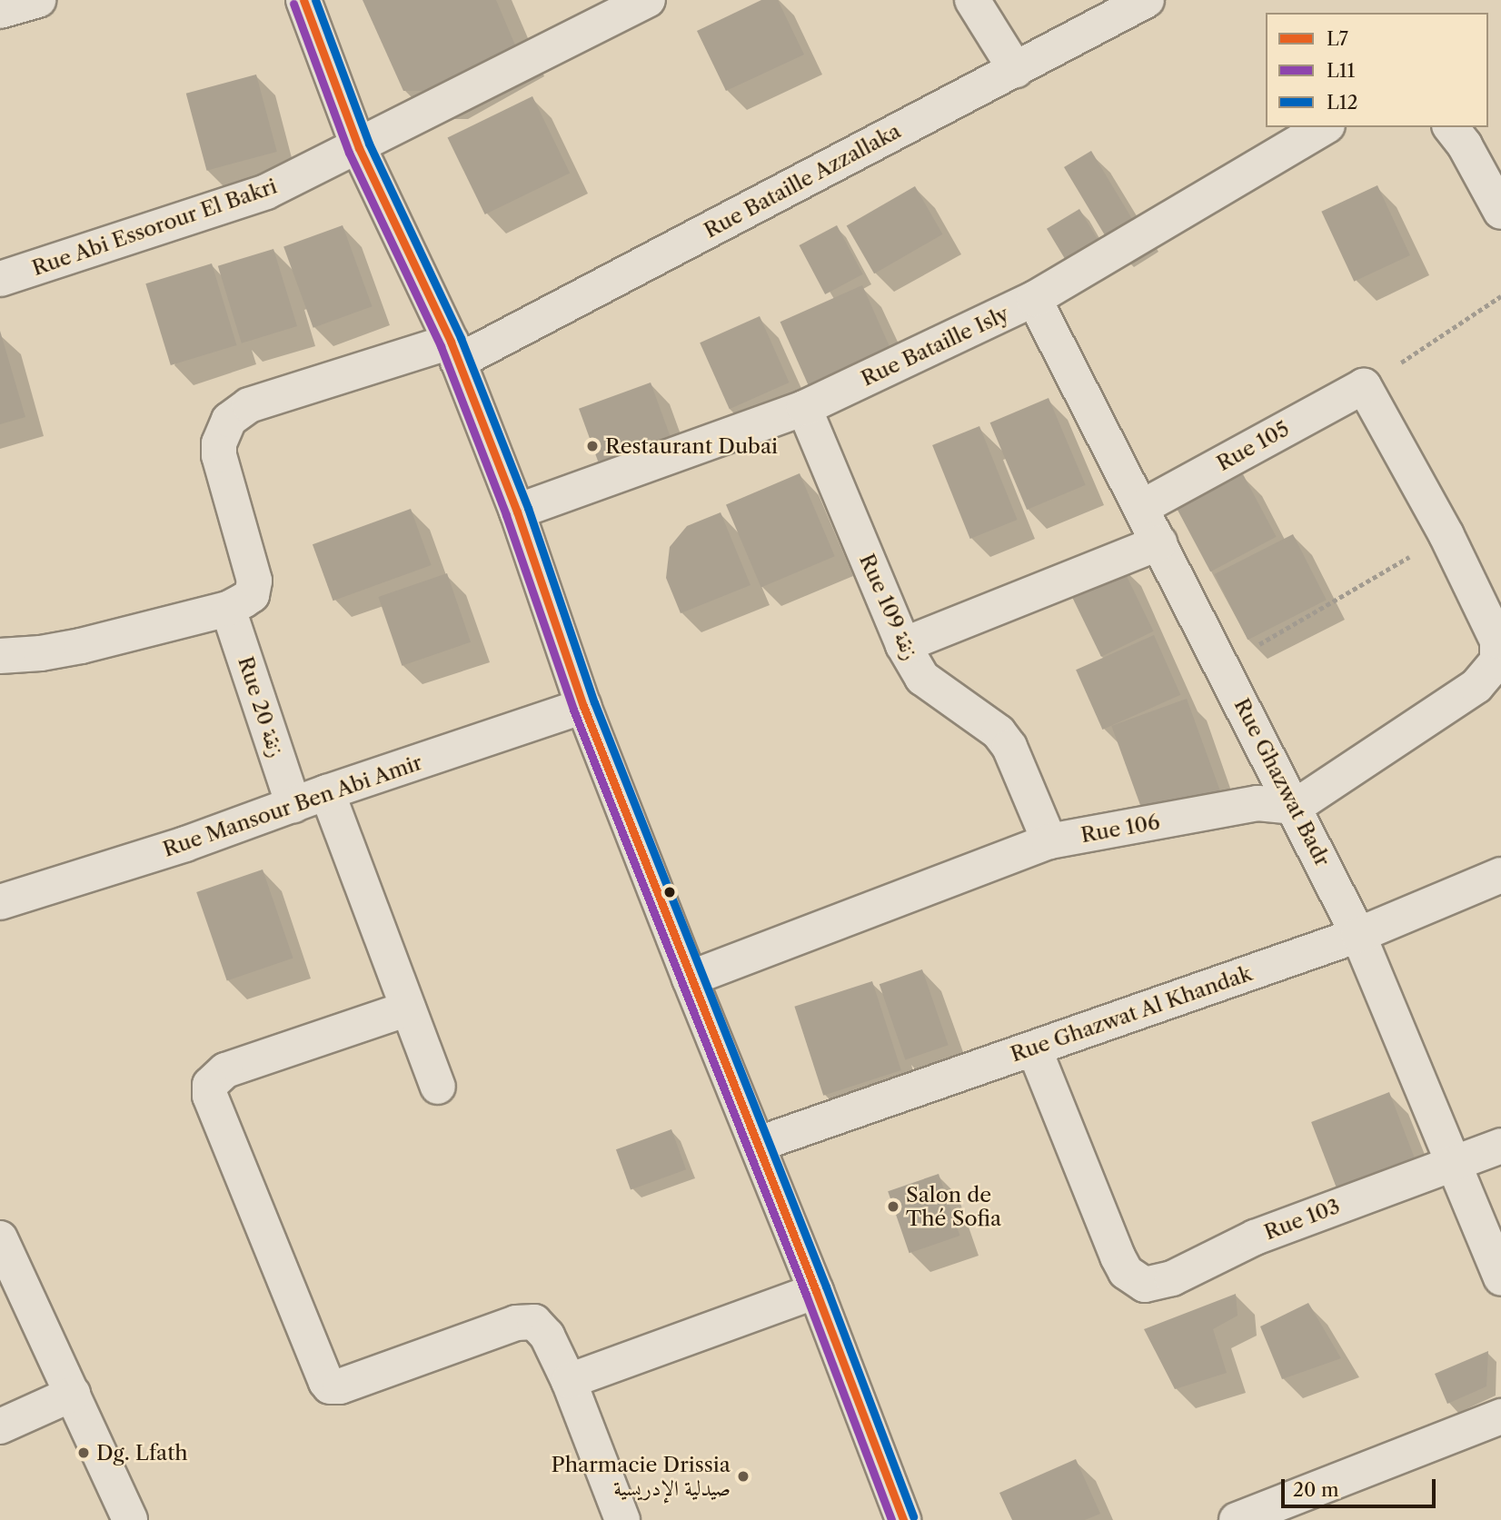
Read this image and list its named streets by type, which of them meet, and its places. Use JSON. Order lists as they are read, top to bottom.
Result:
{
  "streets": {
    "street": [
      "Rue Bataille Azzallaka",
      "Rue Abi Essorour El Bakri",
      "Rue Bataille Isly",
      "Rue 105",
      "Rue 109 زنقة",
      "Rue 20 زنقة",
      "Rue Ghazwat Badr",
      "Rue Mansour Ben Abi Amir",
      "Rue 106",
      "Rue Ghazwat Al Khandak",
      "Rue 103"
    ]
  },
  "crossings": [
    ["Rue Bataille Azzallaka", "Rue 20 زنقة"],
    ["Rue Bataille Isly", "Rue 109 زنقة"],
    ["Rue Bataille Isly", "Rue Ghazwat Badr"],
    ["Rue 105", "Rue Ghazwat Badr"],
    ["Rue 109 زنقة", "Rue 106"],
    ["Rue 20 زنقة", "Rue Mansour Ben Abi Amir"],
    ["Rue Ghazwat Badr", "Rue 106"],
    ["Rue Ghazwat Badr", "Rue Ghazwat Al Khandak"],
    ["Rue Ghazwat Badr", "Rue 103"],
    ["Rue Ghazwat Al Khandak", "Rue 103"]
  ],
  "places": [
    "Restaurant Dubai",
    "Salon de Thé Sofia",
    "Dg. Lfath",
    "Pharmacie Drissia صيدلية الإدريسية"
  ],
  "lines": ["transit line L7", "transit line L12", "transit line L11"],
  "legend": ["L7", "L11", "L12"],
  "scale_bar": "20 m"
}
